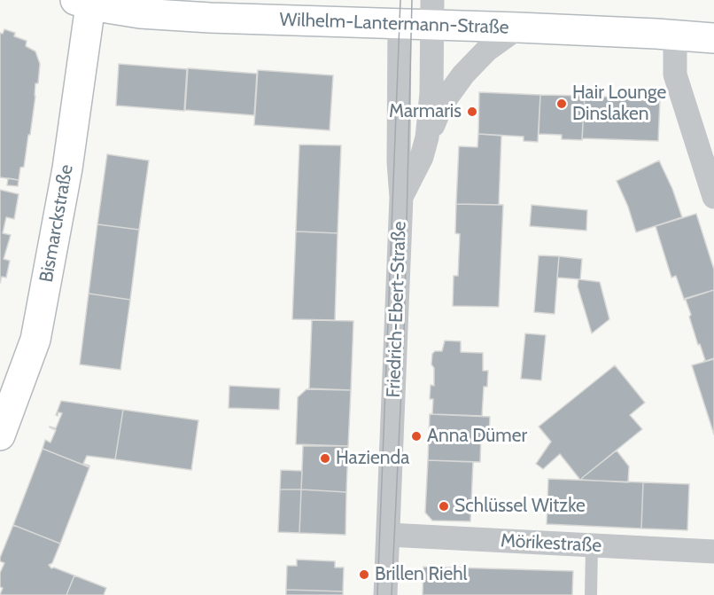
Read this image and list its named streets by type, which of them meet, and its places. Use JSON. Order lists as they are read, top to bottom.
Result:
{
  "streets": {
    "main road": ["Wilhelm-Lantermann-Straße", "Bismarckstraße"],
    "street": ["Friedrich-Ebert-Straße", "Mörikestraße"]
  },
  "crossings": [
    ["Wilhelm-Lantermann-Straße", "Bismarckstraße"],
    ["Wilhelm-Lantermann-Straße", "Friedrich-Ebert-Straße"],
    ["Friedrich-Ebert-Straße", "Mörikestraße"]
  ],
  "places": [
    "Hair Lounge Dinslaken",
    "Marmaris",
    "Anna Dümer",
    "Hazienda",
    "Schlüssel Witzke",
    "Brillen Riehl"
  ]
}
